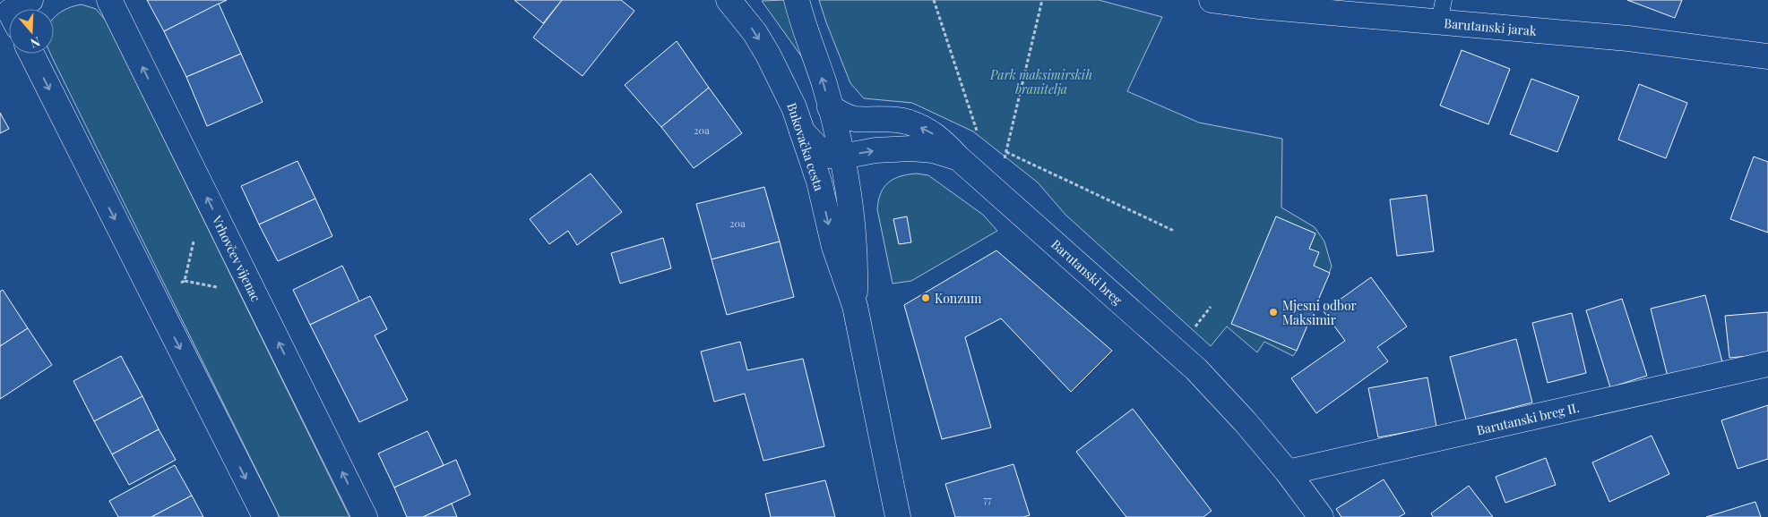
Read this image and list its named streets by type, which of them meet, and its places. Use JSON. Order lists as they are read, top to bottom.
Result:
{
  "streets": {
    "street": [
      "Barutanski jarak",
      "Bukovačka cesta",
      "Vrhovčev vijenac",
      "Barutanski breg",
      "Barutanski breg II."
    ]
  },
  "crossings": [
    ["Bukovačka cesta", "Barutanski breg"],
    ["Barutanski breg", "Barutanski breg II."]
  ],
  "parks": ["Park maksimirskih branitelja"],
  "places": ["Konzum", "Mjesni odbor Maksimir"],
  "house_numbers": ["20a", "20a", "77"],
  "north": "bottom"
}
